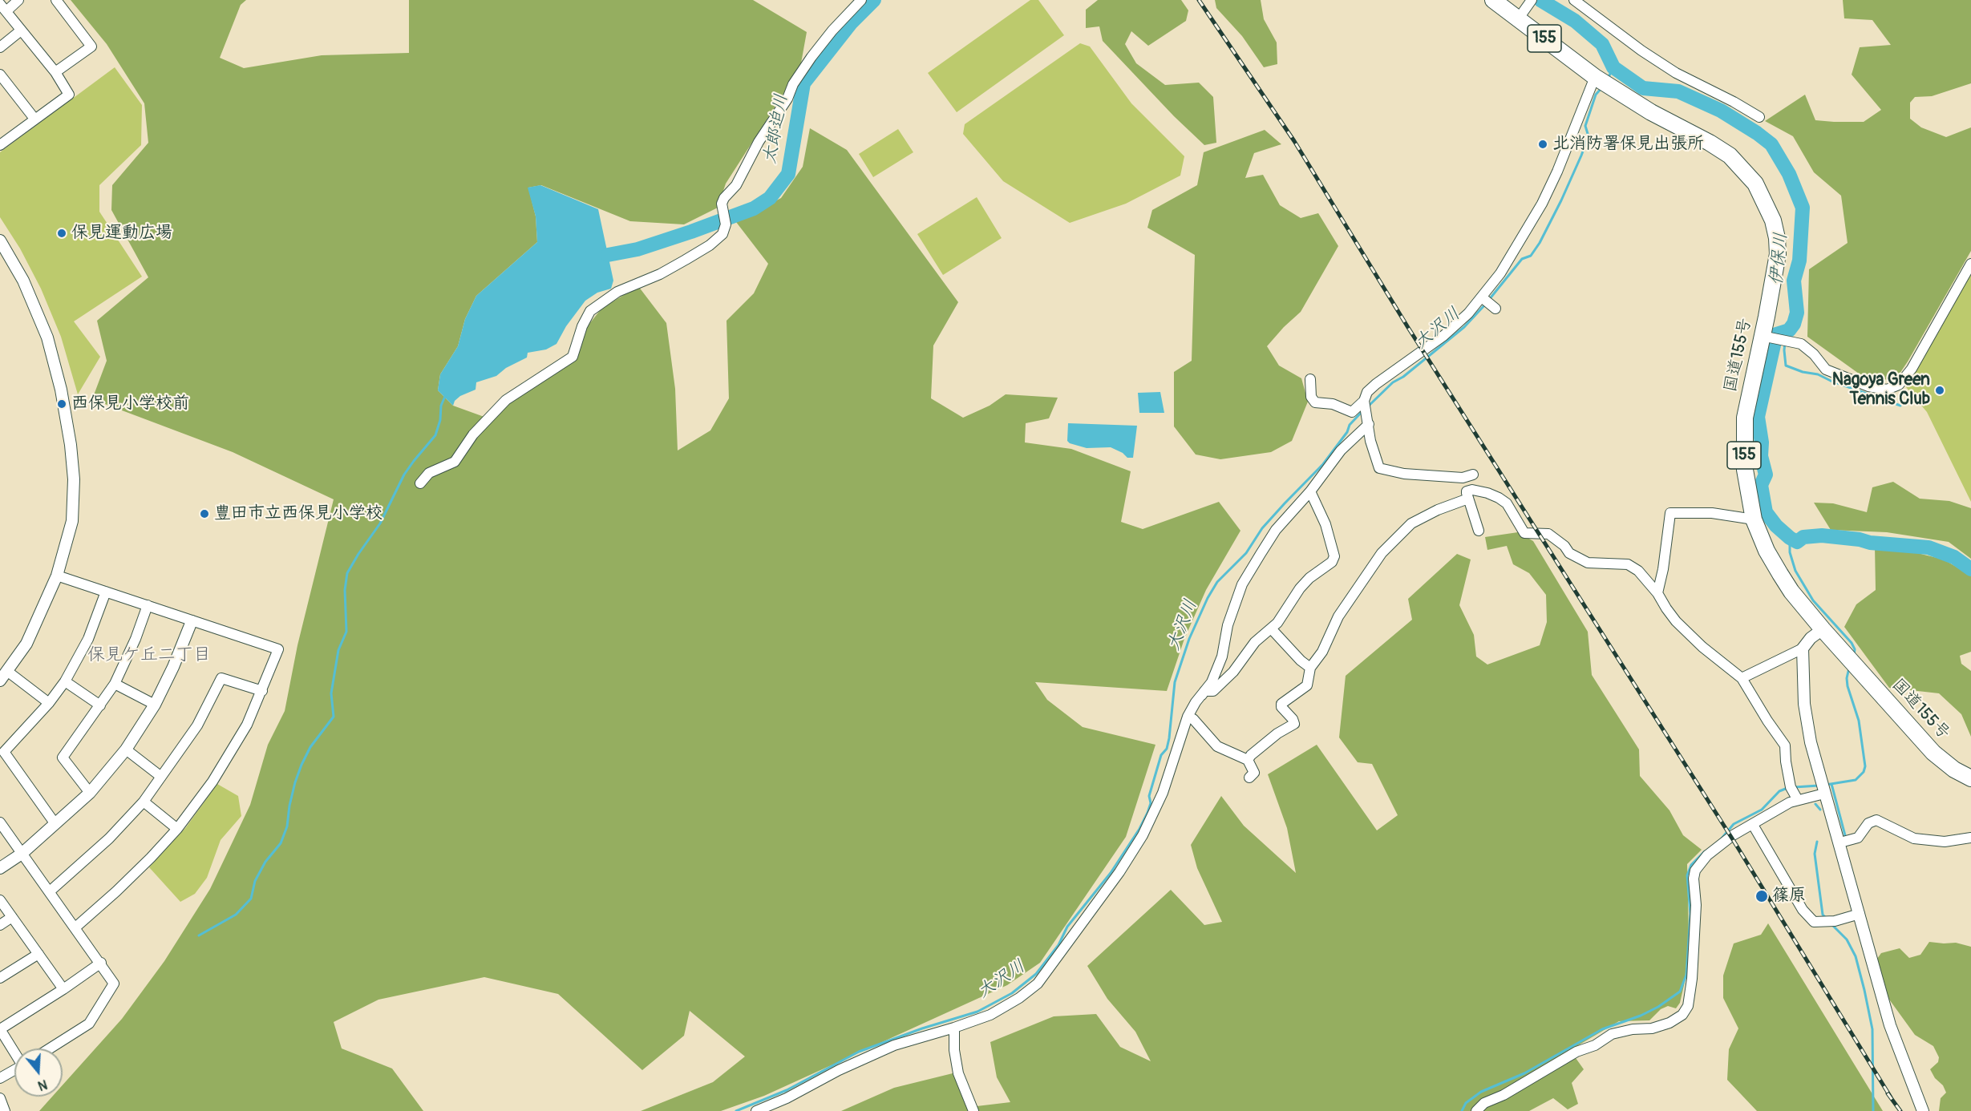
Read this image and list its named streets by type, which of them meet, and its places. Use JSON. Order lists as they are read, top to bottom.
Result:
{
  "streets": {
    "highway": ["155", "国道155号"]
  },
  "districts": ["保見ケ丘二丁目"],
  "water": ["太郎迫川", "伊保川", "大沢川"],
  "places": [
    "北消防署保見出張所",
    "保見運動広場",
    "Nagoya Green Tennis Club",
    "西保見小学校前",
    "豊田市立西保見小学校",
    "篠原"
  ],
  "north": "bottom"
}
